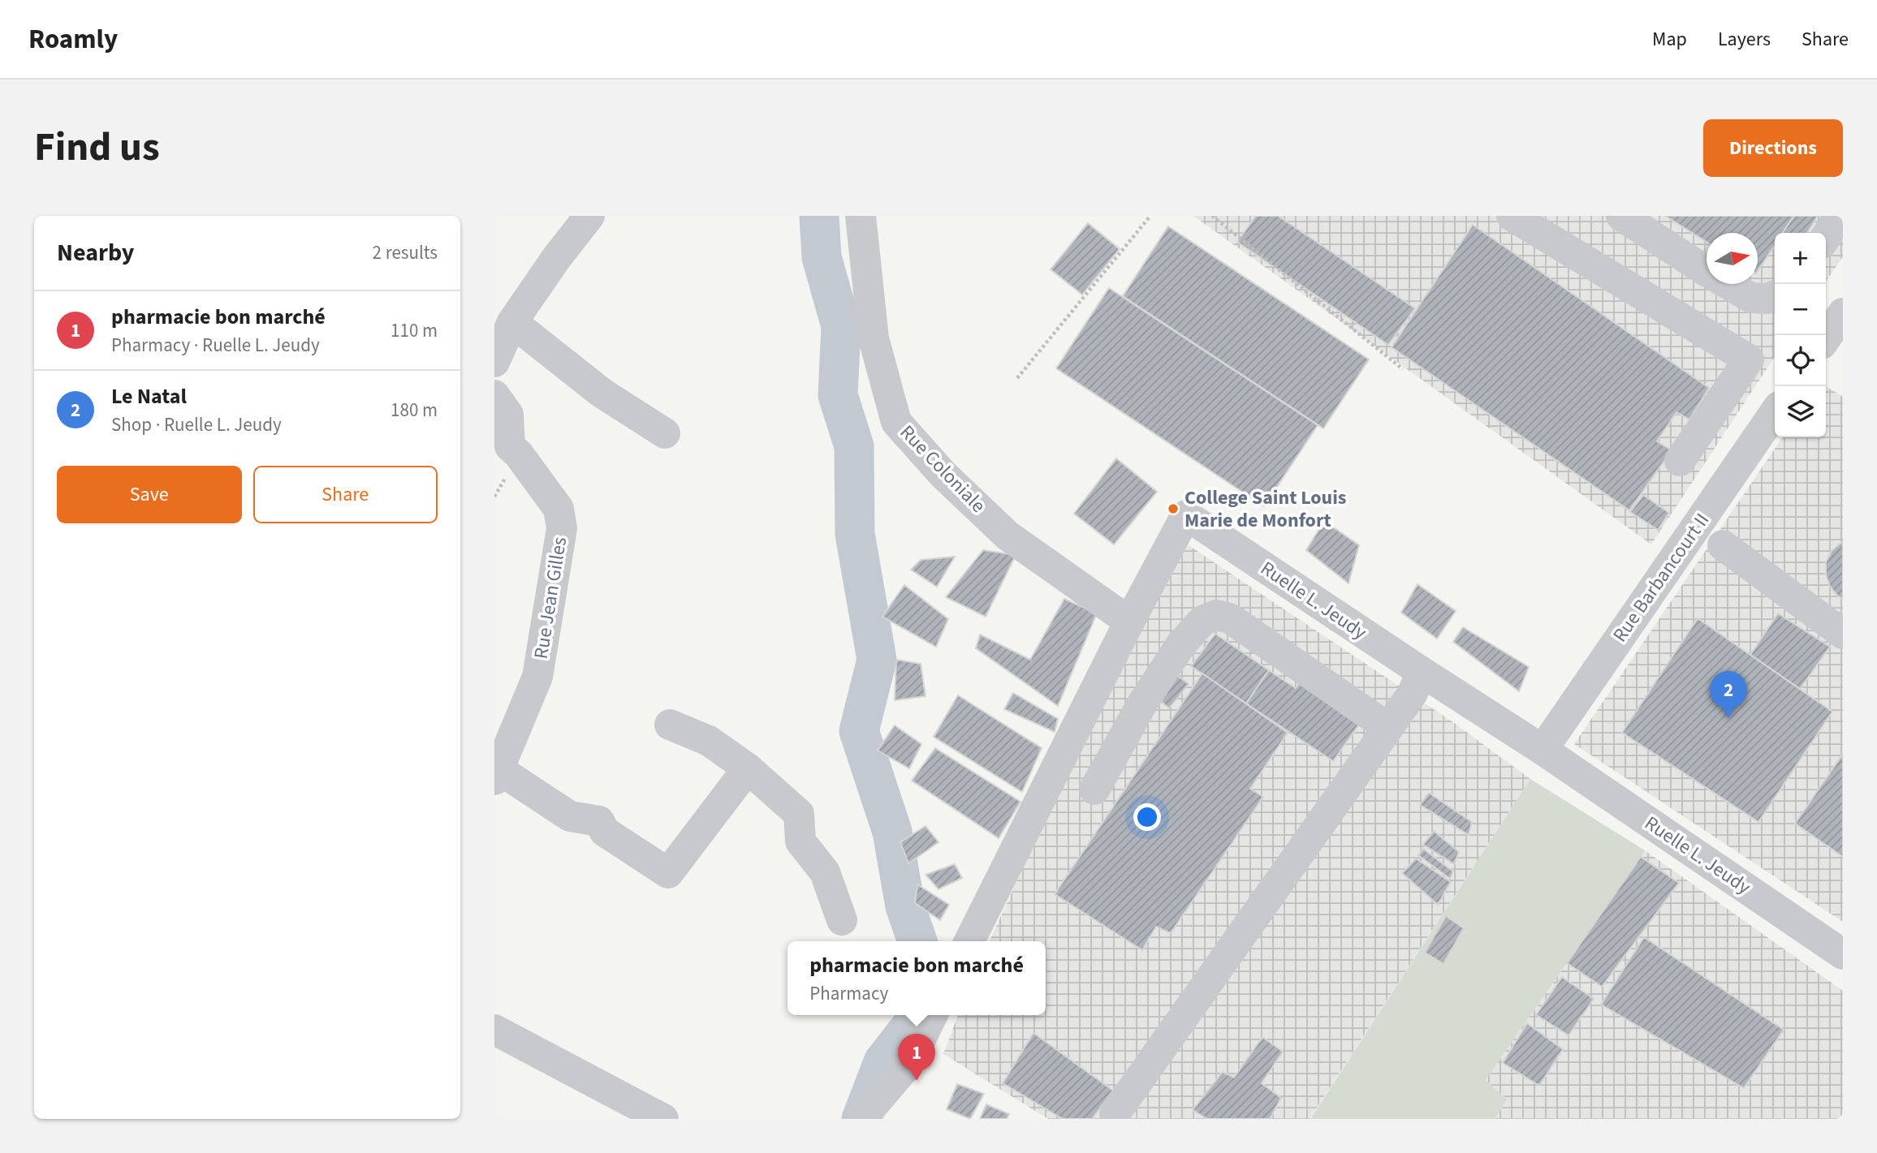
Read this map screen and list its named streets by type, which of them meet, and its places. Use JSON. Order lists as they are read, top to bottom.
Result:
{
  "streets": {
    "street": [
      "Rue Coloniale",
      "Rue Barbancourt II",
      "Rue Jean Gilles",
      "Ruelle L. Jeudy"
    ]
  },
  "crossings": [
    ["Rue Coloniale", "Ruelle L. Jeudy"],
    ["Rue Barbancourt II", "Ruelle L. Jeudy"]
  ],
  "places": ["College Saint Louis Marie de Monfort"],
  "north": "right",
  "page": {
    "header": "Roamly",
    "nav": ["Map", "Layers", "Share"],
    "title": "Find us",
    "buttons": [
      "Directions",
      ["Save", "Share"]
    ],
    "heading": ["Nearby", "2 results"],
    "map_buttons": ["+", "−"],
    "list": [
      {
        "mark": "1",
        "name": "pharmacie bon marché",
        "note": "Pharmacy · Ruelle L. Jeudy",
        "value": "110 m"
      },
      {
        "mark": "2",
        "name": "Le Natal",
        "note": "Shop · Ruelle L. Jeudy",
        "value": "180 m"
      }
    ],
    "pins": ["2", "1"],
    "popup": ["pharmacie bon marché", "Pharmacy"]
  }
}
